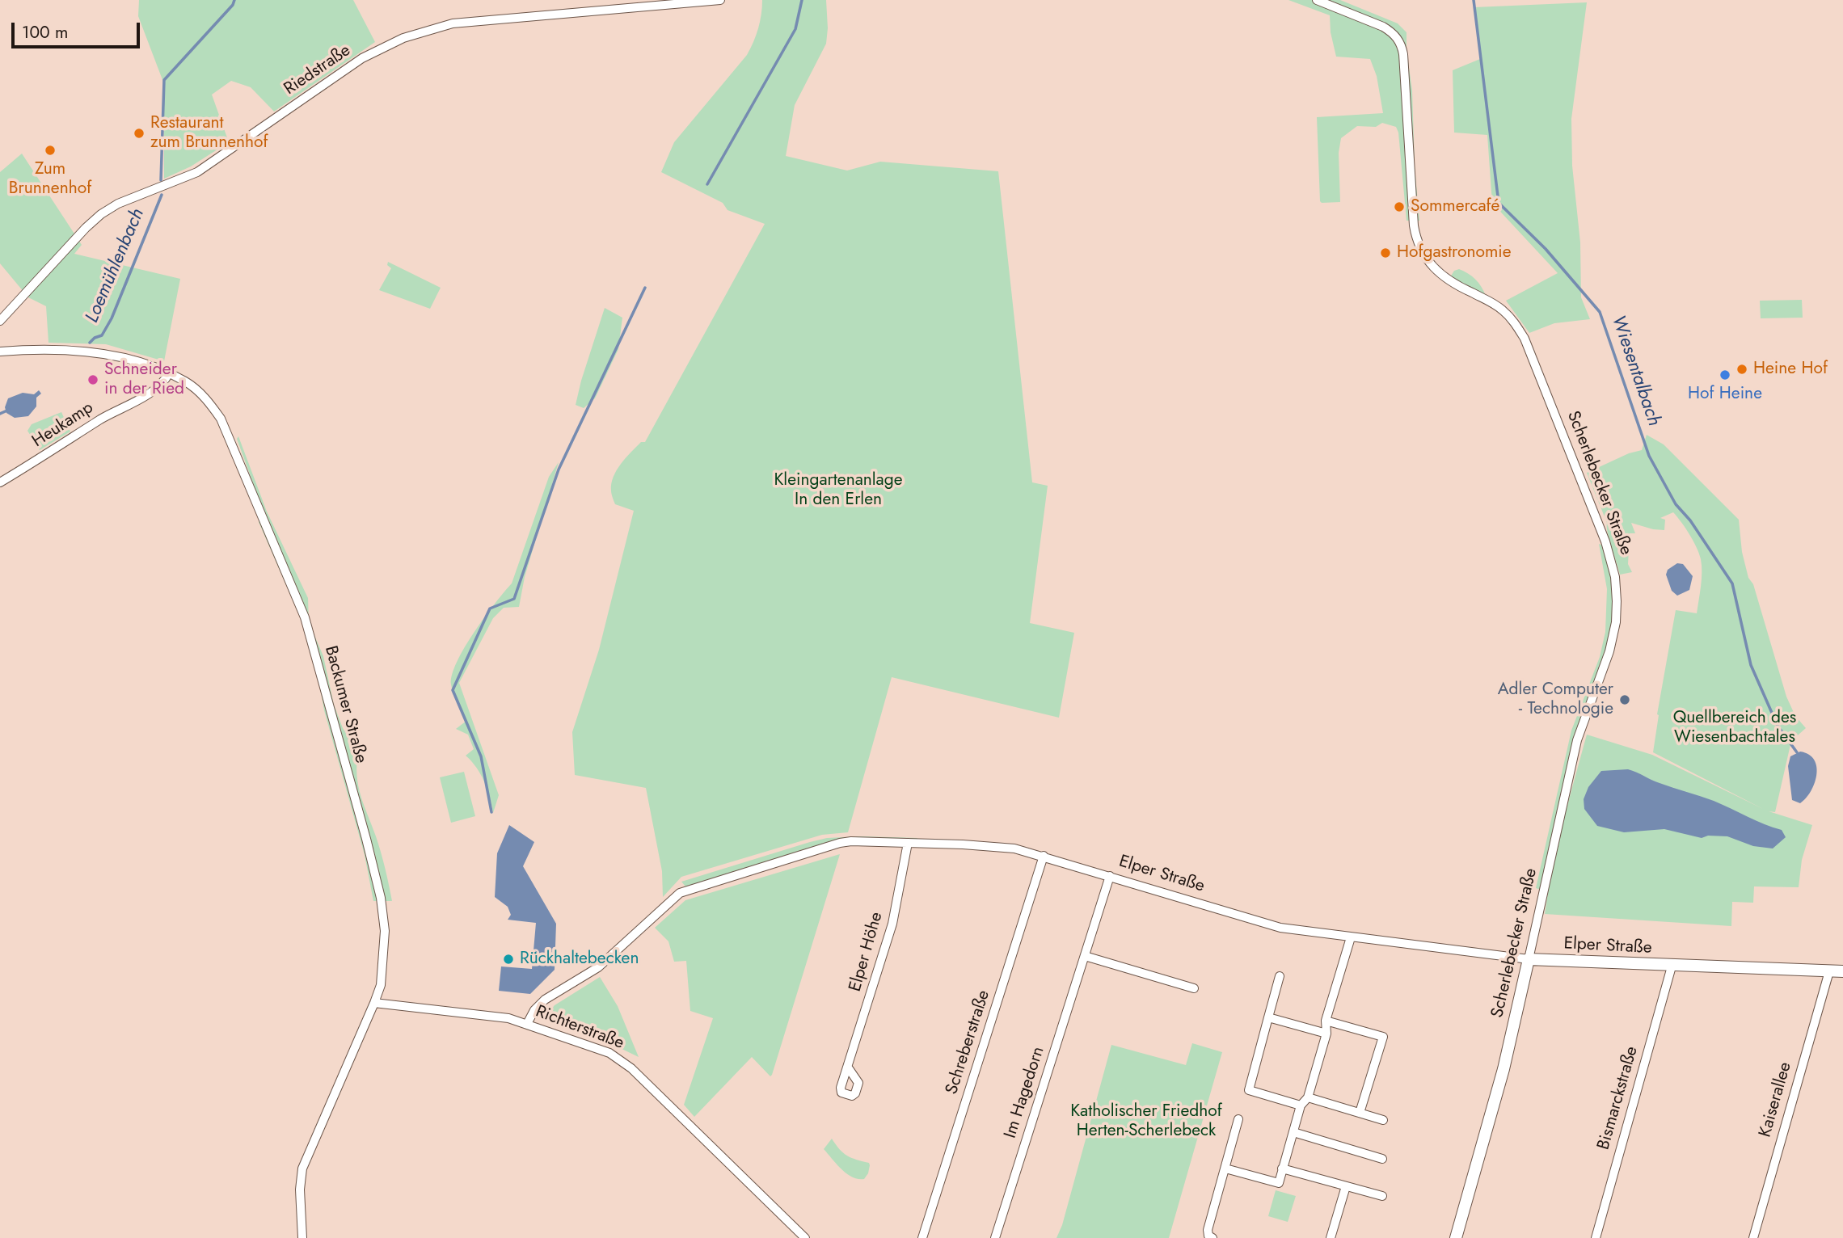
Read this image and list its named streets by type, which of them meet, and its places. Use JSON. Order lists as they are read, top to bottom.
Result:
{
  "streets": {
    "street": [
      "Riedstraße",
      "Heukamp",
      "Scherlebecker Straße",
      "Backumer Straße",
      "Elper Straße",
      "Elper Höhe",
      "Richterstraße",
      "Schreberstraße",
      "Im Hagedorn",
      "Bismarckstraße",
      "Kaiserallee"
    ]
  },
  "crossings": [
    ["Heukamp", "Backumer Straße"],
    ["Scherlebecker Straße", "Elper Straße"],
    ["Backumer Straße", "Richterstraße"],
    ["Elper Straße", "Elper Höhe"],
    ["Elper Straße", "Richterstraße"],
    ["Elper Straße", "Schreberstraße"],
    ["Elper Straße", "Im Hagedorn"],
    ["Elper Straße", "Bismarckstraße"],
    ["Elper Straße", "Kaiserallee"]
  ],
  "water": ["Loemühlenbach", "Wiesentalbach"],
  "parks": ["Kleingartenanlage In den Erlen", "Quellbereich des Wiesenbachtales", "Katholischer Friedhof Herten-Scherlebeck"],
  "places": [
    "Restaurant zum Brunnenhof",
    "Zum Brunnenhof",
    "Sommercafé",
    "Hofgastronomie",
    "Heine Hof",
    "Hof Heine",
    "Schneider in der Ried",
    "Adler Computer - Technologie",
    "Rückhaltebecken"
  ],
  "scale_bar": "100 m"
}
